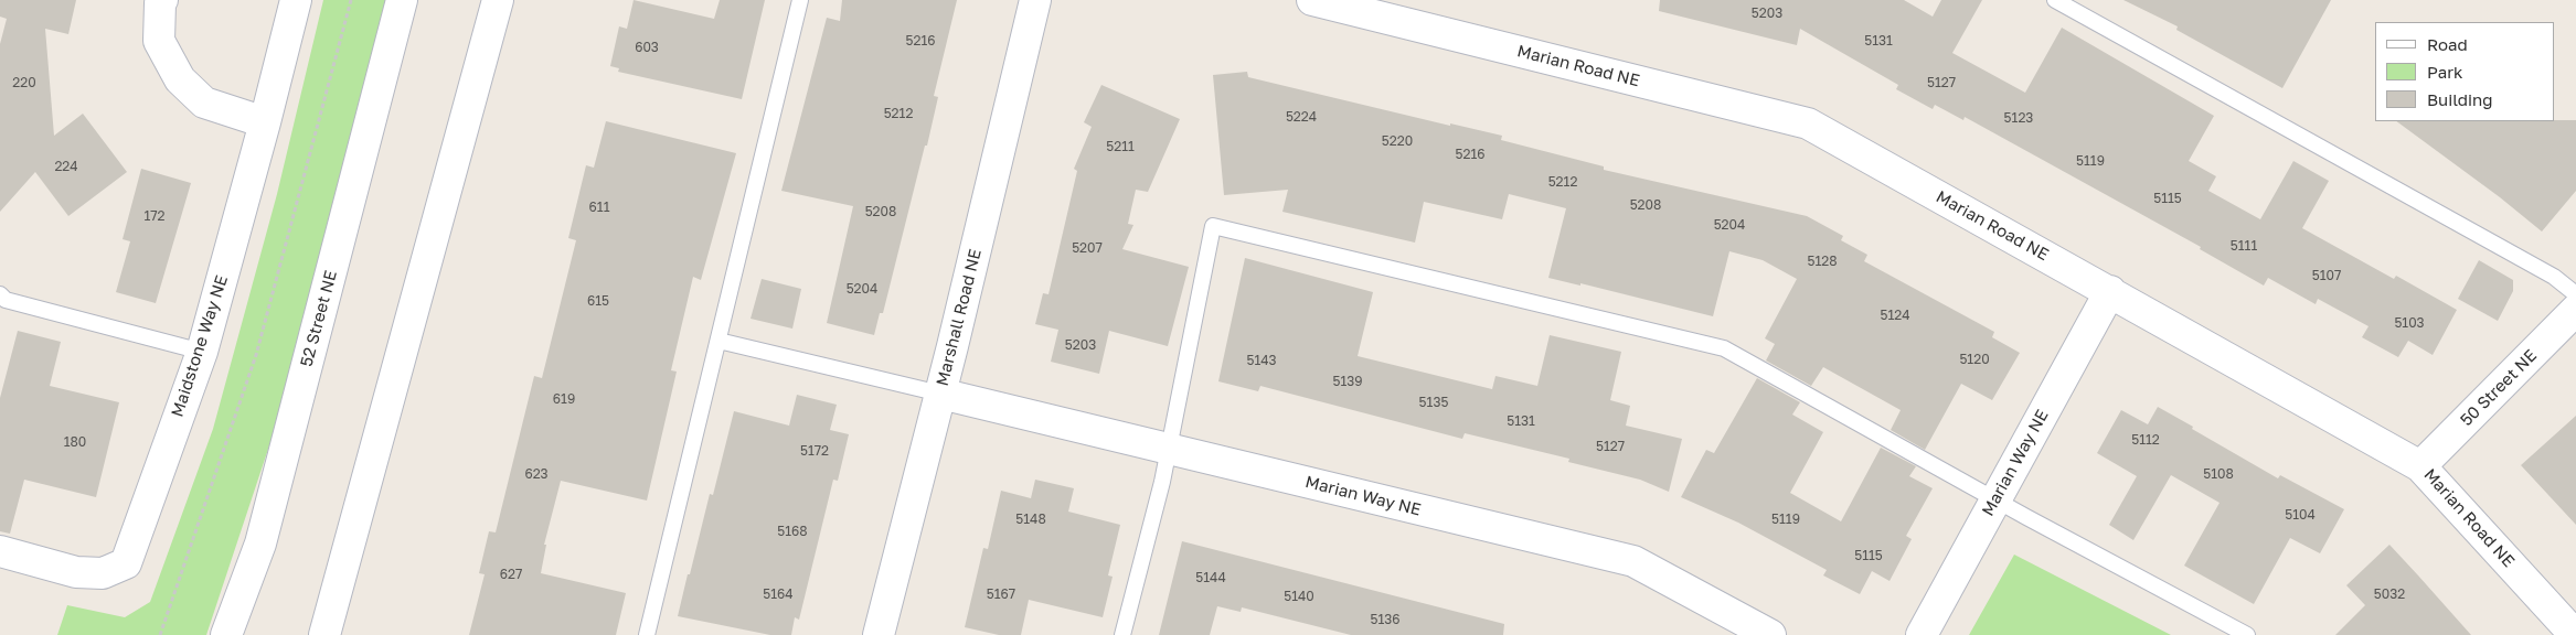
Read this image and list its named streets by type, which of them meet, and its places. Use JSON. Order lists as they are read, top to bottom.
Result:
{
  "streets": {
    "street": [
      "Marian Road NE",
      "Marshall Road NE",
      "52 Street NE",
      "Maidstone Way NE",
      "50 Street NE",
      "Marian Way NE"
    ]
  },
  "crossings": [
    ["Marian Road NE", "50 Street NE"],
    ["Marian Road NE", "Marian Way NE"],
    ["Marshall Road NE", "Marian Way NE"]
  ],
  "house_numbers": [
    "5203",
    "5216",
    "5131",
    "603",
    "220",
    "5127",
    "5212",
    "5224",
    "5123",
    "5220",
    "5211",
    "5216",
    "5119",
    "224",
    "5212",
    "5115",
    "5208",
    "611",
    "5208",
    "172",
    "5204",
    "5111",
    "5207",
    "5128",
    "5107",
    "5204",
    "615",
    "5124",
    "5103",
    "5203",
    "5120",
    "5143",
    "5139",
    "619",
    "5135",
    "5131",
    "5112",
    "180",
    "5127",
    "5172",
    "623",
    "5108",
    "5104",
    "5148",
    "5119",
    "5168",
    "5115",
    "627",
    "5144",
    "5164",
    "5167",
    "5032",
    "5140",
    "5136"
  ],
  "legend": ["Road", "Park", "Building"]
}
